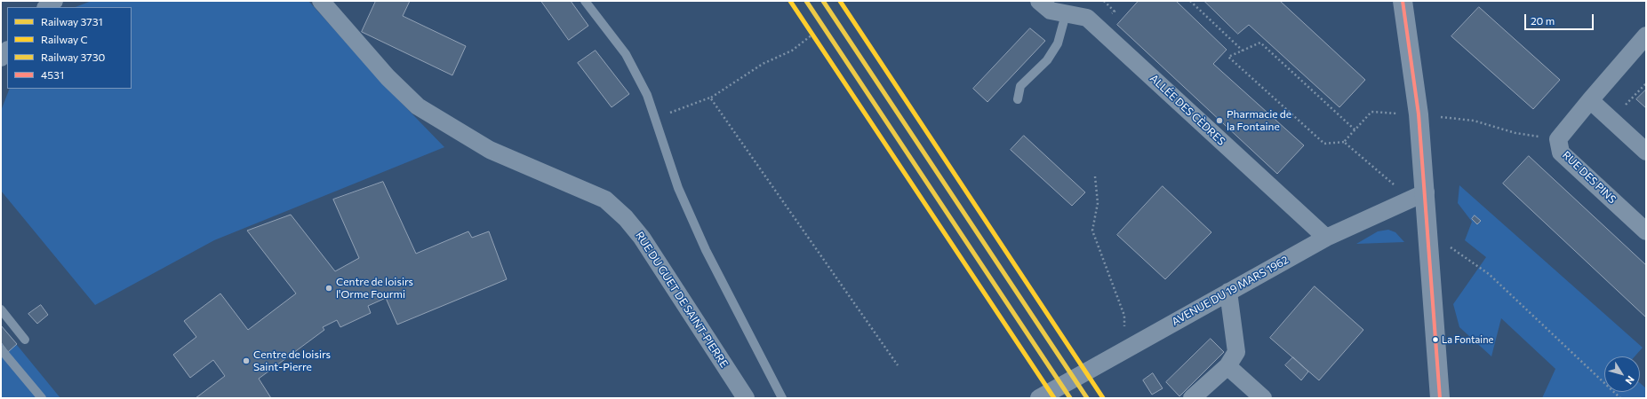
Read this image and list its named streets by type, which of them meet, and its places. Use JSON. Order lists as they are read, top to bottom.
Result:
{
  "streets": {
    "street": [
      "ALLÉE DES CÈDRES",
      "RUE DES PINS",
      "AVENUE DU 19 MARS 1962",
      "RUE DU GUET DE SAINT-PIERRE"
    ]
  },
  "crossings": [
    ["ALLÉE DES CÈDRES", "AVENUE DU 19 MARS 1962"]
  ],
  "places": [
    "Pharmacie de la Fontaine",
    "Centre de loisirs l'Orme Fourmi",
    "La Fontaine",
    "Centre de loisirs Saint-Pierre"
  ],
  "lines": [
    "rail line 3731",
    "rail line C",
    "rail line 3730",
    "transit line 4531"
  ],
  "legend": [
    "Railway 3731",
    "Railway C",
    "Railway 3730",
    "4531"
  ],
  "scale_bar": "20 m",
  "north": "bottom right"
}
